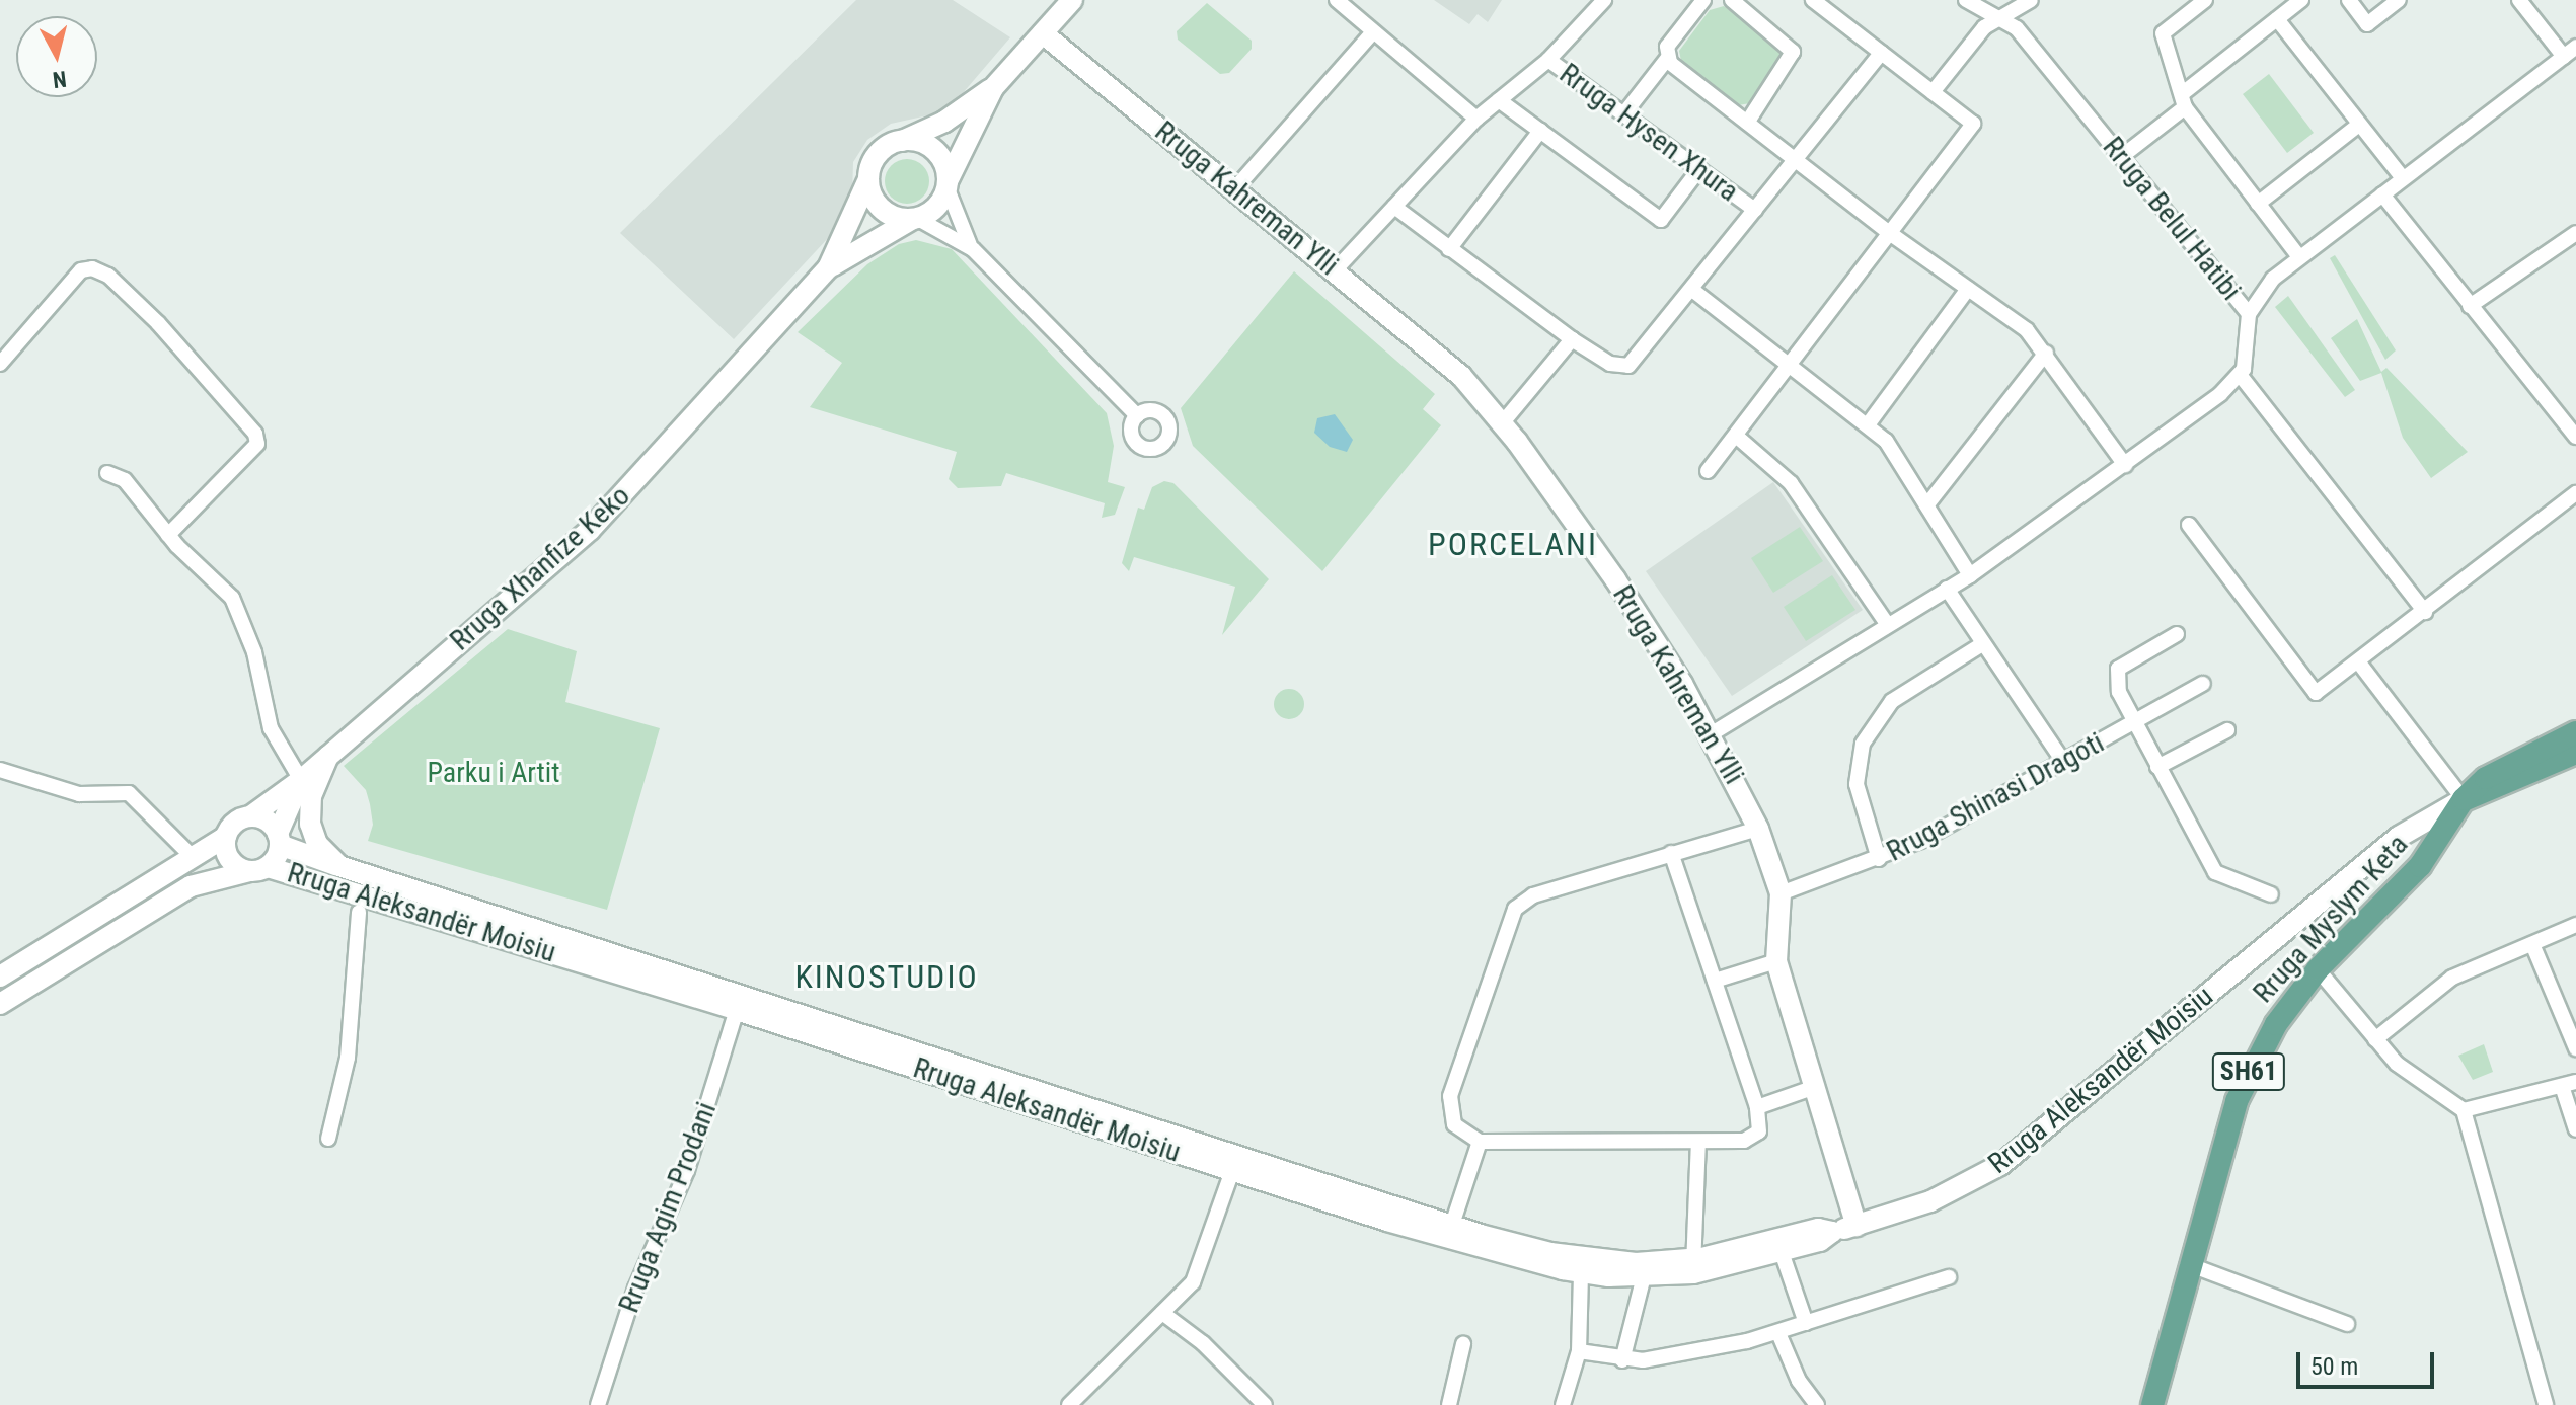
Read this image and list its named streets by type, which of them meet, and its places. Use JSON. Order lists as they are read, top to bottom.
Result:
{
  "streets": {
    "main road": [
      "Rruga Kahreman Ylli",
      "Rruga Xhanfize Keko",
      "Rruga Aleksandër Moisiu",
      "Rruga Myslym Keta",
      "SH61"
    ],
    "street": [
      "Rruga Hysen Xhura",
      "Rruga Belul Hatibi",
      "Rruga Shinasi Dragoti",
      "Rruga Agim Prodani"
    ]
  },
  "crossings": [
    ["Rruga Hysen Xhura", "Rruga Kahreman Ylli"],
    ["Rruga Kahreman Ylli", "Rruga Shinasi Dragoti"],
    ["Rruga Kahreman Ylli", "Rruga Aleksandër Moisiu"],
    ["Rruga Xhanfize Keko", "Rruga Aleksandër Moisiu"],
    ["Rruga Aleksandër Moisiu", "Rruga Myslym Keta"],
    ["Rruga Aleksandër Moisiu", "Rruga Agim Prodani"]
  ],
  "districts": ["PORCELANI", "KINOSTUDIO"],
  "parks": ["Parku i Artit"],
  "scale_bar": "50 m",
  "north": "bottom"
}
